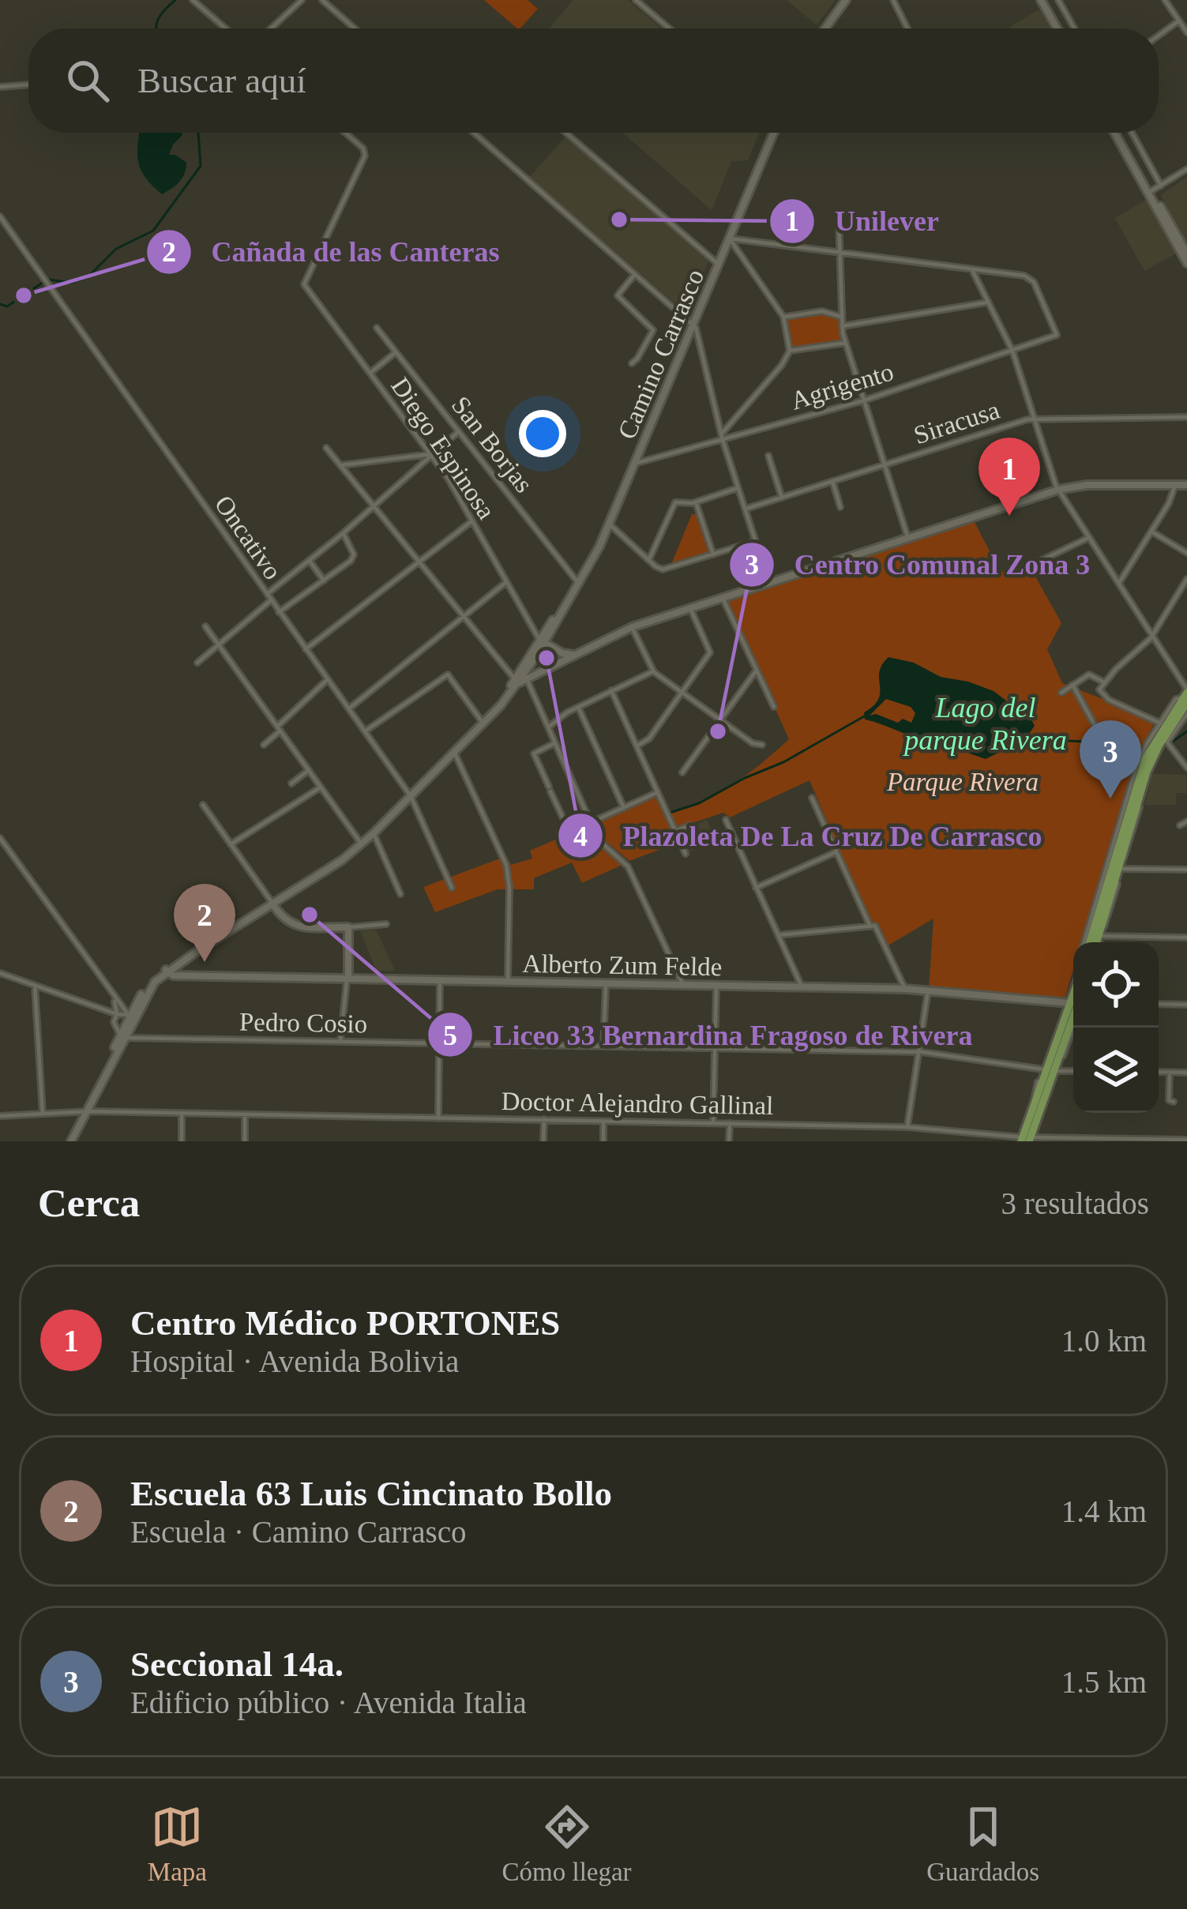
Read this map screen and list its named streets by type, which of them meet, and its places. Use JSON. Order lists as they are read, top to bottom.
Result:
{
  "streets": {
    "street": [
      "Camino Carrasco",
      "Agrigento",
      "Siracusa",
      "San Borjas",
      "Diego Espinosa",
      "Oncativo",
      "Alberto Zum Felde",
      "Pedro Cosio",
      "Doctor Alejandro Gallinal"
    ]
  },
  "crossings": [
    ["Camino Carrasco", "Agrigento"],
    ["Camino Carrasco", "San Borjas"],
    ["Camino Carrasco", "Diego Espinosa"],
    ["Camino Carrasco", "Oncativo"],
    ["Camino Carrasco", "Alberto Zum Felde"],
    ["Camino Carrasco", "Pedro Cosio"],
    ["Camino Carrasco", "Doctor Alejandro Gallinal"]
  ],
  "water": ["Lago del parque Rivera"],
  "parks": ["Parque Rivera"],
  "places": [
    "Unilever",
    "Cañada de las Canteras",
    "Plazoleta De La Cruz De Carrasco",
    "Centro Comunal Zona 3",
    "Liceo 33 Bernardina Fragoso de Rivera"
  ],
  "page": {
    "search": "Buscar aquí",
    "pins": ["1", "3", "2"],
    "heading": ["Cerca", "3 resultados"],
    "list": [
      {
        "mark": "1",
        "name": "Centro Médico PORTONES",
        "note": "Hospital · Avenida Bolivia",
        "value": "1.0 km"
      },
      {
        "mark": "2",
        "name": "Escuela 63 Luis Cincinato Bollo",
        "note": "Escuela · Camino Carrasco",
        "value": "1.4 km"
      },
      {
        "mark": "3",
        "name": "Seccional 14a.",
        "note": "Edificio público · Avenida Italia",
        "value": "1.5 km"
      }
    ],
    "nav": ["Mapa", "Cómo llegar", "Guardados"]
  }
}
